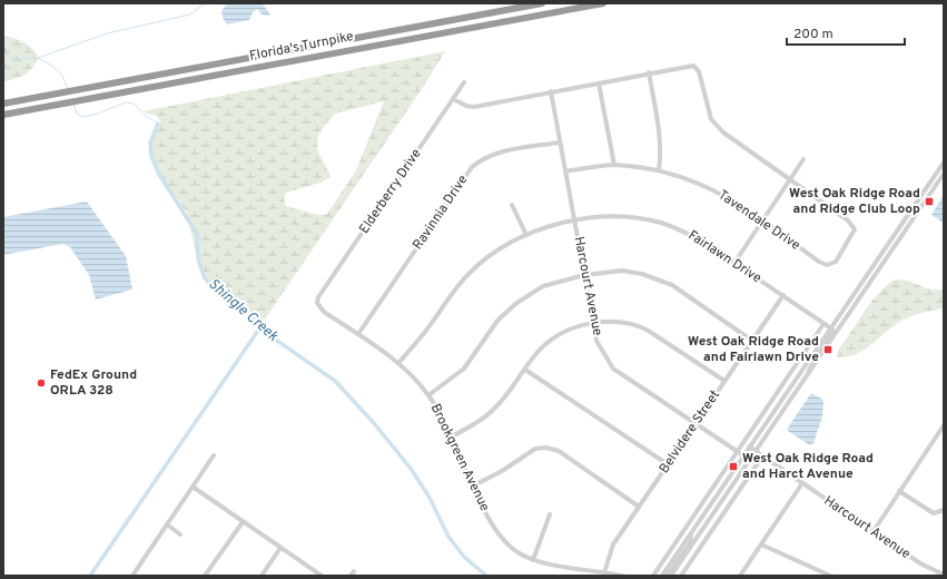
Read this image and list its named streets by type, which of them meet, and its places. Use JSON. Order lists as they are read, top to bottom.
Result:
{
  "streets": {
    "highway": ["Florida's Turnpike"],
    "street": [
      "Elderberry Drive",
      "Ravinnia Drive",
      "Tavendale Drive",
      "Fairlawn Drive",
      "Harcourt Avenue",
      "Belvidere Street",
      "Brookgreen Avenue"
    ]
  },
  "crossings": [
    ["Elderberry Drive", "Brookgreen Avenue"],
    ["Ravinnia Drive", "Harcourt Avenue"],
    ["Ravinnia Drive", "Brookgreen Avenue"],
    ["Tavendale Drive", "Harcourt Avenue"],
    ["Fairlawn Drive", "Harcourt Avenue"],
    ["Fairlawn Drive", "Belvidere Street"],
    ["Fairlawn Drive", "Brookgreen Avenue"],
    ["Harcourt Avenue", "Belvidere Street"],
    ["Belvidere Street", "Brookgreen Avenue"]
  ],
  "water": ["Shingle Creek"],
  "places": {
    "transit": ["West Oak Ridge Road and Ridge Club Loop", "West Oak Ridge Road and Fairlawn Drive", "West Oak Ridge Road and Harct Avenue"],
    "other": ["FedEx Ground ORLA 328"]
  },
  "scale_bar": "200 m"
}
